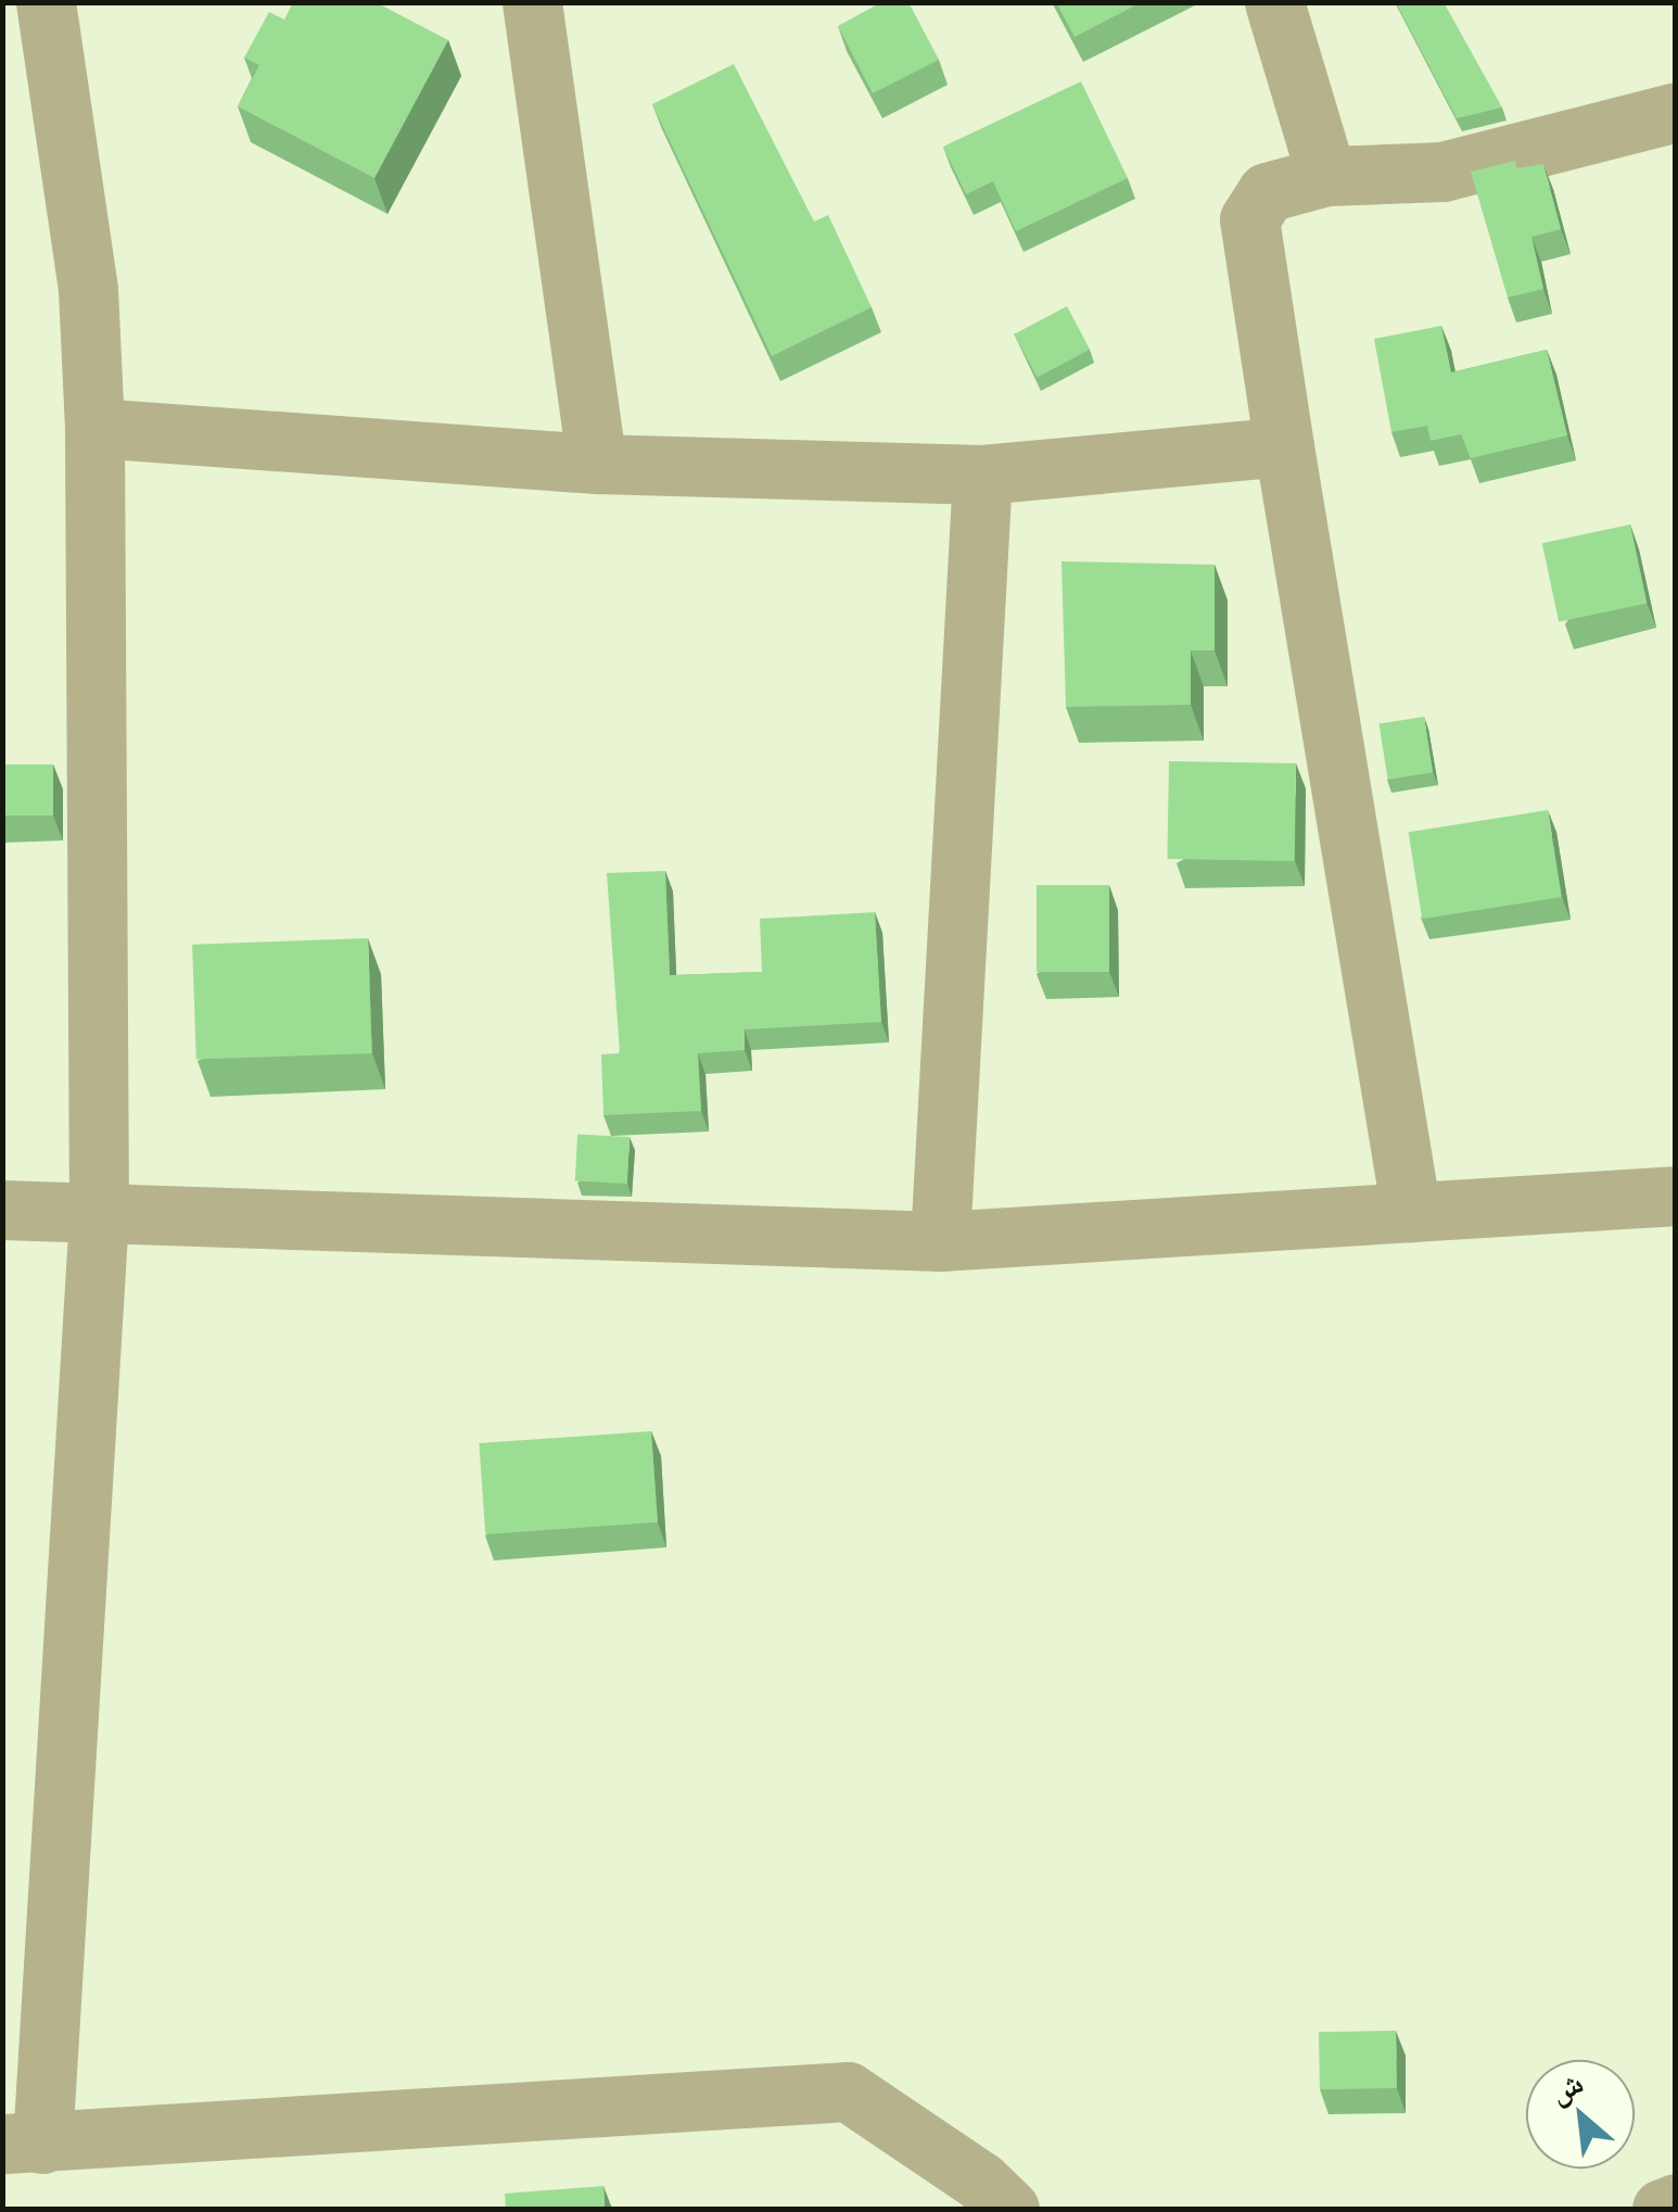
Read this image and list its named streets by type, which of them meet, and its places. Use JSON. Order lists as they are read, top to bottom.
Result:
{
  "north": "top left"
}
